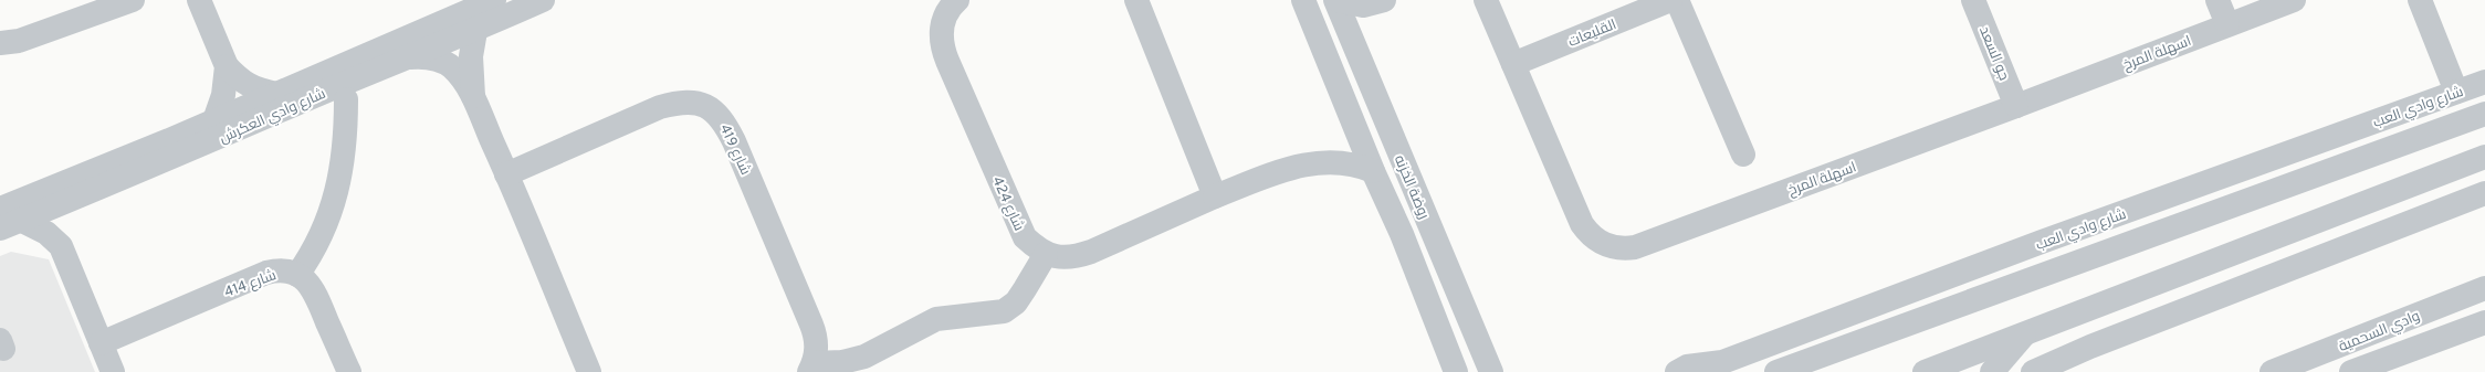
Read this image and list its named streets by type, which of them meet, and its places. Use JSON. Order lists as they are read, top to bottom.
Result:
{
  "streets": {
    "street": [
      "القليعات",
      "اسهلة المرخ",
      "جو السعد",
      "شارع وادي العب",
      "شارع وادي العكرش",
      "شارع 419",
      "روضة الخزنه",
      "شارع 424",
      "شارع 414",
      "وادي السحمية"
    ]
  },
  "crossings": [
    ["القليعات", "اسهلة المرخ"],
    ["اسهلة المرخ", "جو السعد"],
    ["روضة الخزنه", "شارع 424"]
  ]
}
